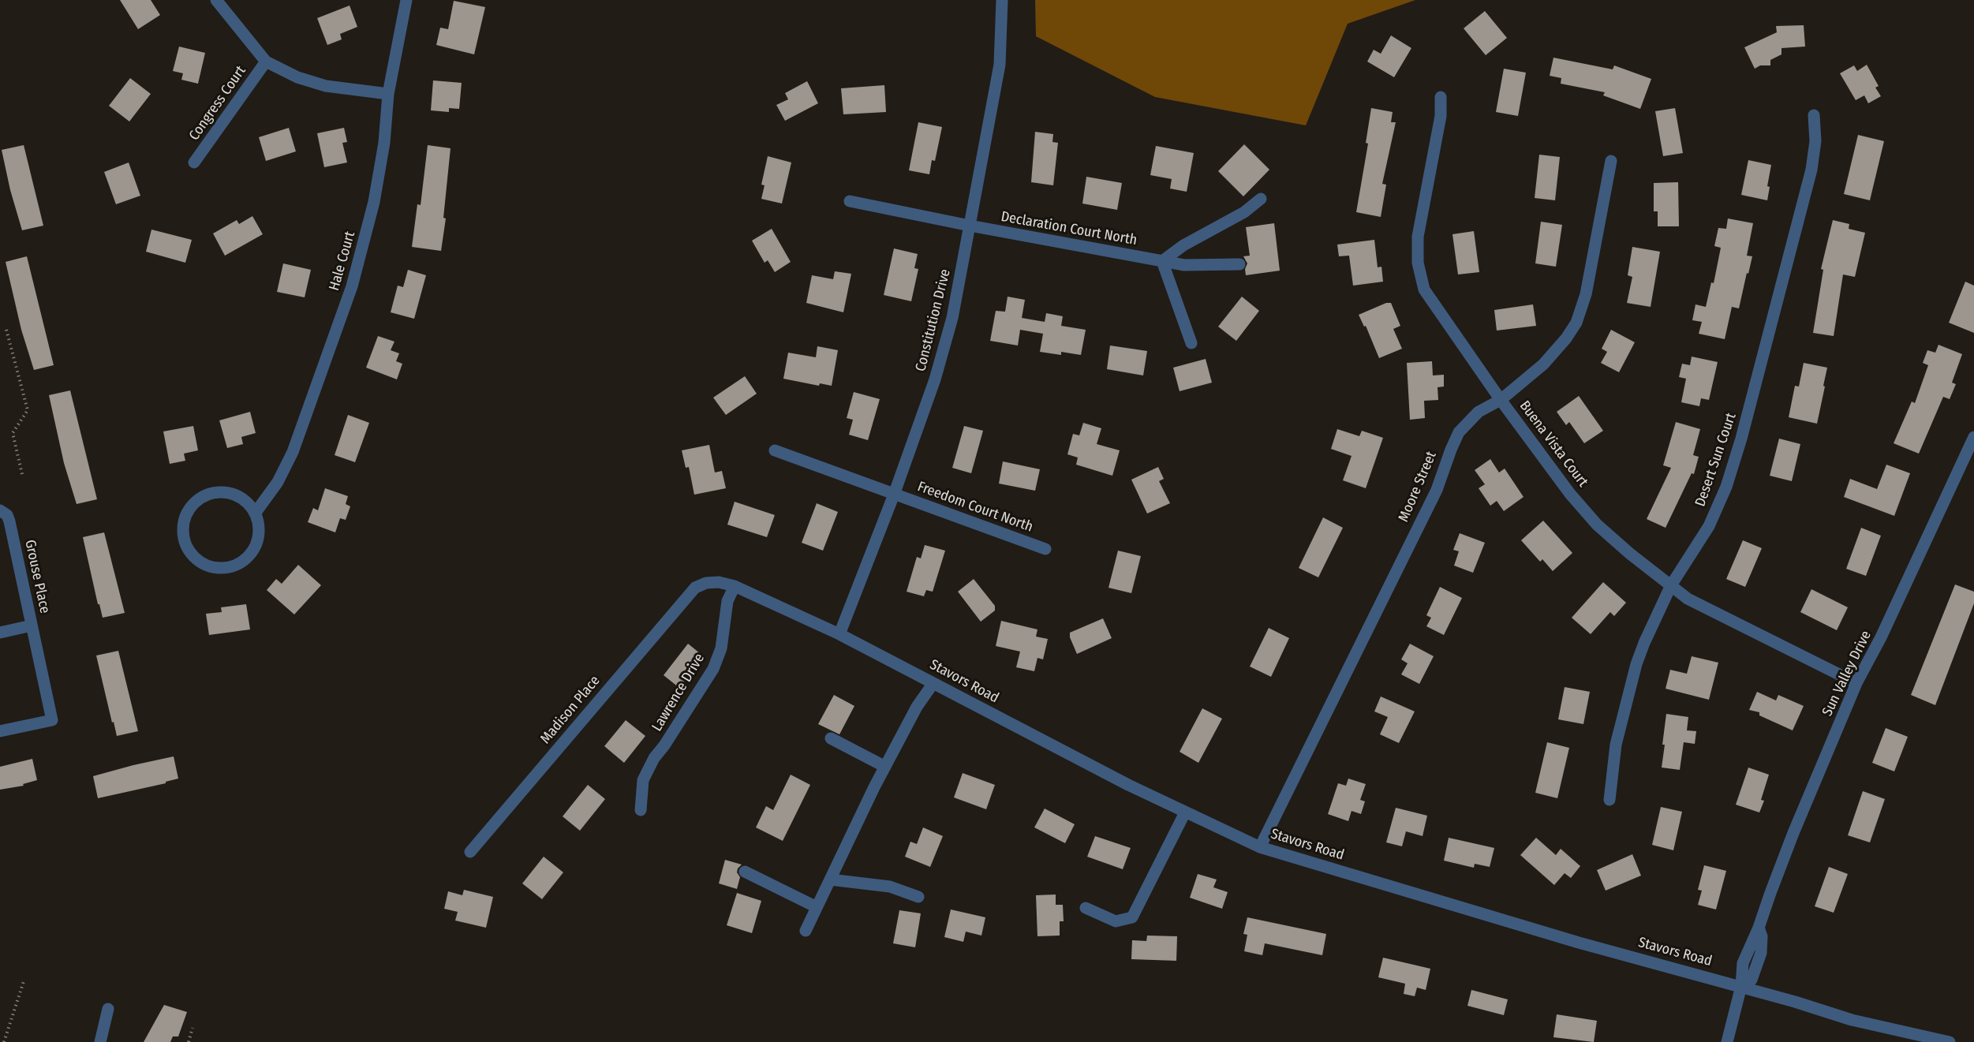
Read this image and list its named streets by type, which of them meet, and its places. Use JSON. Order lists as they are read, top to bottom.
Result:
{
  "streets": {
    "street": [
      "Congress Court",
      "Declaration Court North",
      "Hale Court",
      "Constitution Drive",
      "Buena Vista Court",
      "Desert Sun Court",
      "Moore Street",
      "Freedom Court North",
      "Grouse Place",
      "Sun Valley Drive",
      "Stavors Road",
      "Lawrence Drive",
      "Madison Place"
    ]
  },
  "crossings": [
    ["Declaration Court North", "Constitution Drive"],
    ["Constitution Drive", "Freedom Court North"],
    ["Constitution Drive", "Stavors Road"],
    ["Buena Vista Court", "Desert Sun Court"],
    ["Buena Vista Court", "Moore Street"],
    ["Buena Vista Court", "Sun Valley Drive"],
    ["Moore Street", "Stavors Road"],
    ["Sun Valley Drive", "Stavors Road"],
    ["Stavors Road", "Lawrence Drive"],
    ["Stavors Road", "Madison Place"]
  ]
}
